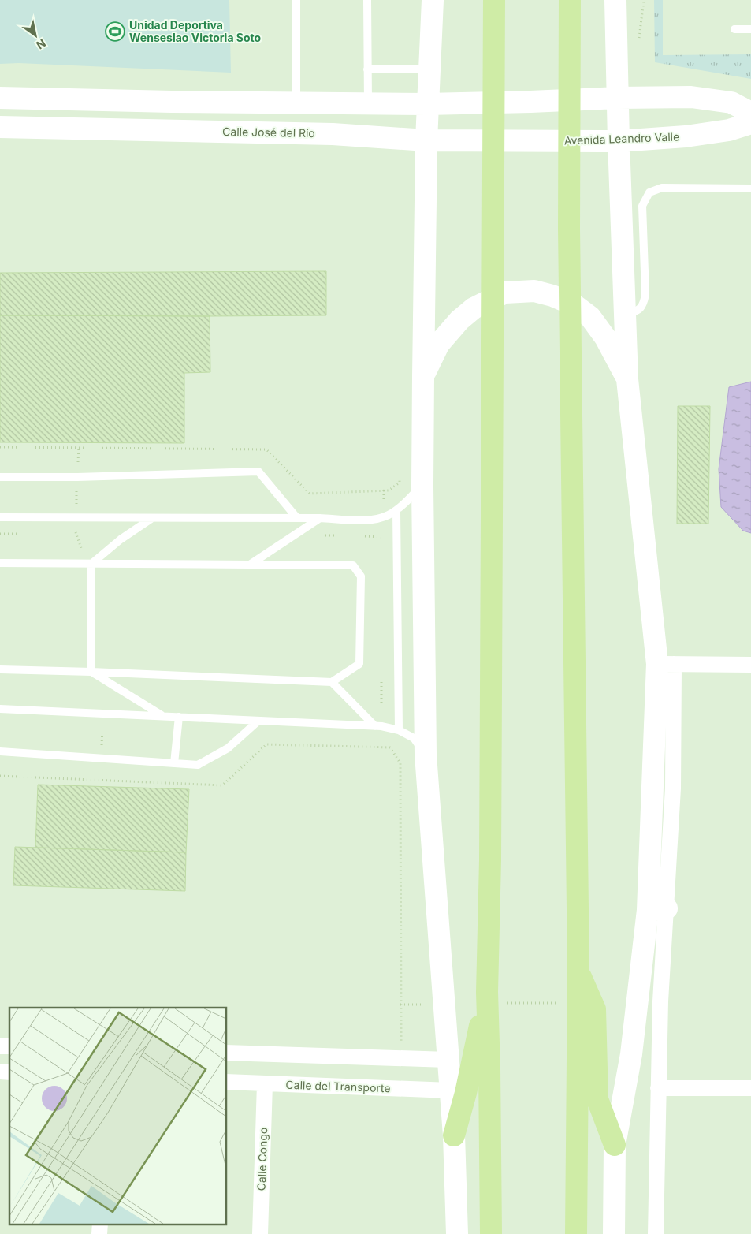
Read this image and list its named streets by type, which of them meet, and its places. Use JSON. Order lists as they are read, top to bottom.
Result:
{
  "streets": {
    "main road": ["Calle José del Río", "Avenida Leandro Valle"],
    "street": ["Calle del Transporte", "Calle Congo"]
  },
  "crossings": [
    ["Calle José del Río", "Avenida Leandro Valle"],
    ["Calle del Transporte", "Calle Congo"]
  ],
  "places": {
    "sports": ["Unidad Deportiva Wenseslao Victoria Soto"]
  },
  "north": "bottom right"
}
